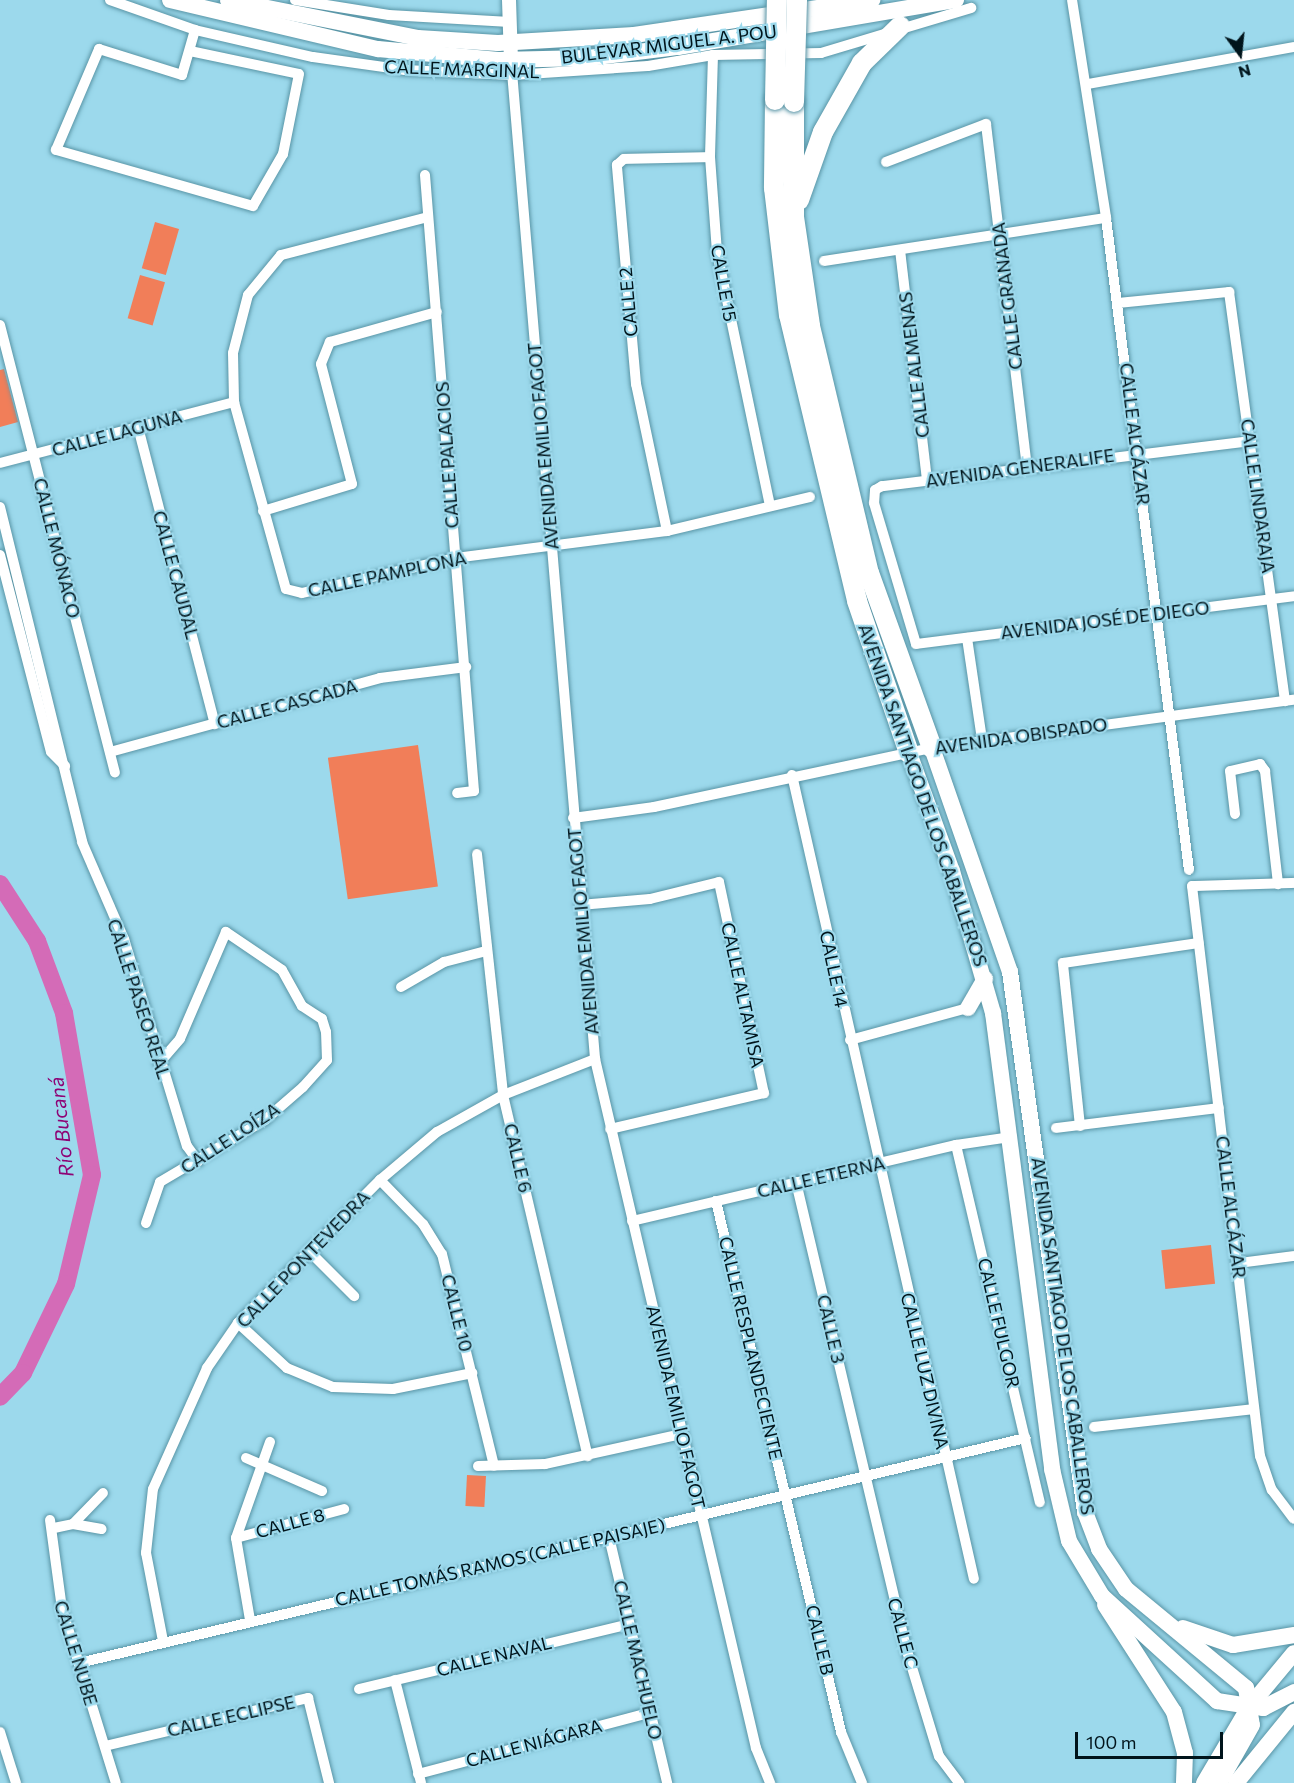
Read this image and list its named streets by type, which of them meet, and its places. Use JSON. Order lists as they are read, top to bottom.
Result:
{
  "streets": {
    "highway": ["AVENIDA SANTIAGO DE LOS CABALLEROS"],
    "main road": ["BULEVAR MIGUEL A. POU"],
    "street": [
      "CALLE MARGINAL",
      "CALLE 15",
      "CALLE GRANADA",
      "CALLE 2",
      "CALLE ALMENAS",
      "CALLE LAGUNA",
      "CALLE ALCÁZAR",
      "AVENIDA EMILIO FAGOT",
      "CALLE PALACIOS",
      "AVENIDA GENERALIFE",
      "CALLE LINDARAJA",
      "CALLE MÓNACO",
      "CALLE PAMPLONA",
      "CALLE CAUDAL",
      "AVENIDA JOSÉ DE DIEGO",
      "CALLE CASCADA",
      "AVENIDA OBISPADO",
      "CALLE 14",
      "CALLE ALTAMISA",
      "CALLE PASEO REAL",
      "CALLE LOÍZA",
      "CALLE 6",
      "CALLE ETERNA",
      "CALLE PONTEVEDRA",
      "CALLE 10",
      "CALLE FULGOR",
      "CALLE 3",
      "CALLE RESPLANDECIENTE",
      "CALLE LUZ DIVINA",
      "CALLE 8",
      "CALLE TOMÁS RAMOS (CALLE PAISAJE)",
      "CALLE C",
      "CALLE B",
      "CALLE NUBE",
      "CALLE NAVAL",
      "CALLE MACHUELO",
      "CALLE ECLIPSE",
      "CALLE NIÁGARA"
    ]
  },
  "crossings": [
    ["BULEVAR MIGUEL A. POU", "CALLE MARGINAL"],
    ["BULEVAR MIGUEL A. POU", "AVENIDA EMILIO FAGOT"],
    ["CALLE MARGINAL", "CALLE 15"],
    ["CALLE MARGINAL", "AVENIDA EMILIO FAGOT"],
    ["CALLE 15", "CALLE 2"],
    ["CALLE 15", "CALLE PAMPLONA"],
    ["CALLE GRANADA", "AVENIDA GENERALIFE"],
    ["CALLE 2", "CALLE PAMPLONA"],
    ["CALLE ALMENAS", "AVENIDA GENERALIFE"],
    ["CALLE LAGUNA", "CALLE MÓNACO"],
    ["CALLE LAGUNA", "CALLE PAMPLONA"],
    ["CALLE LAGUNA", "CALLE CAUDAL"],
    ["CALLE ALCÁZAR", "AVENIDA GENERALIFE"],
    ["CALLE ALCÁZAR", "CALLE LINDARAJA"],
    ["CALLE ALCÁZAR", "AVENIDA JOSÉ DE DIEGO"],
    ["CALLE ALCÁZAR", "AVENIDA OBISPADO"],
    ["AVENIDA EMILIO FAGOT", "CALLE PAMPLONA"],
    ["AVENIDA EMILIO FAGOT", "AVENIDA OBISPADO"],
    ["AVENIDA EMILIO FAGOT", "CALLE ALTAMISA"],
    ["AVENIDA EMILIO FAGOT", "CALLE ETERNA"],
    ["AVENIDA EMILIO FAGOT", "CALLE PONTEVEDRA"],
    ["AVENIDA EMILIO FAGOT", "CALLE TOMÁS RAMOS (CALLE PAISAJE)"],
    ["CALLE PALACIOS", "CALLE PAMPLONA"],
    ["CALLE PALACIOS", "CALLE CASCADA"],
    ["AVENIDA GENERALIFE", "CALLE LINDARAJA"],
    ["AVENIDA GENERALIFE", "AVENIDA JOSÉ DE DIEGO"],
    ["CALLE LINDARAJA", "AVENIDA JOSÉ DE DIEGO"],
    ["CALLE LINDARAJA", "AVENIDA OBISPADO"],
    ["CALLE MÓNACO", "CALLE CASCADA"],
    ["CALLE CAUDAL", "CALLE CASCADA"],
    ["AVENIDA OBISPADO", "AVENIDA SANTIAGO DE LOS CABALLEROS"],
    ["AVENIDA OBISPADO", "CALLE 14"],
    ["AVENIDA SANTIAGO DE LOS CABALLEROS", "CALLE ETERNA"],
    ["CALLE 14", "CALLE ETERNA"],
    ["CALLE 14", "CALLE LUZ DIVINA"],
    ["CALLE PASEO REAL", "CALLE LOÍZA"],
    ["CALLE 6", "CALLE PONTEVEDRA"],
    ["CALLE ETERNA", "CALLE FULGOR"],
    ["CALLE ETERNA", "CALLE 3"],
    ["CALLE ETERNA", "CALLE RESPLANDECIENTE"],
    ["CALLE ETERNA", "CALLE LUZ DIVINA"],
    ["CALLE PONTEVEDRA", "CALLE 10"],
    ["CALLE PONTEVEDRA", "CALLE TOMÁS RAMOS (CALLE PAISAJE)"],
    ["CALLE FULGOR", "CALLE TOMÁS RAMOS (CALLE PAISAJE)"],
    ["CALLE 3", "CALLE TOMÁS RAMOS (CALLE PAISAJE)"],
    ["CALLE 3", "CALLE C"],
    ["CALLE RESPLANDECIENTE", "CALLE TOMÁS RAMOS (CALLE PAISAJE)"],
    ["CALLE RESPLANDECIENTE", "CALLE B"],
    ["CALLE LUZ DIVINA", "CALLE TOMÁS RAMOS (CALLE PAISAJE)"],
    ["CALLE TOMÁS RAMOS (CALLE PAISAJE)", "CALLE C"],
    ["CALLE TOMÁS RAMOS (CALLE PAISAJE)", "CALLE B"],
    ["CALLE TOMÁS RAMOS (CALLE PAISAJE)", "CALLE NUBE"],
    ["CALLE TOMÁS RAMOS (CALLE PAISAJE)", "CALLE MACHUELO"],
    ["CALLE NUBE", "CALLE ECLIPSE"],
    ["CALLE NAVAL", "CALLE MACHUELO"],
    ["CALLE MACHUELO", "CALLE NIÁGARA"]
  ],
  "water": ["Río Bucaná"],
  "scale_bar": "100 m",
  "north": "bottom"
}
